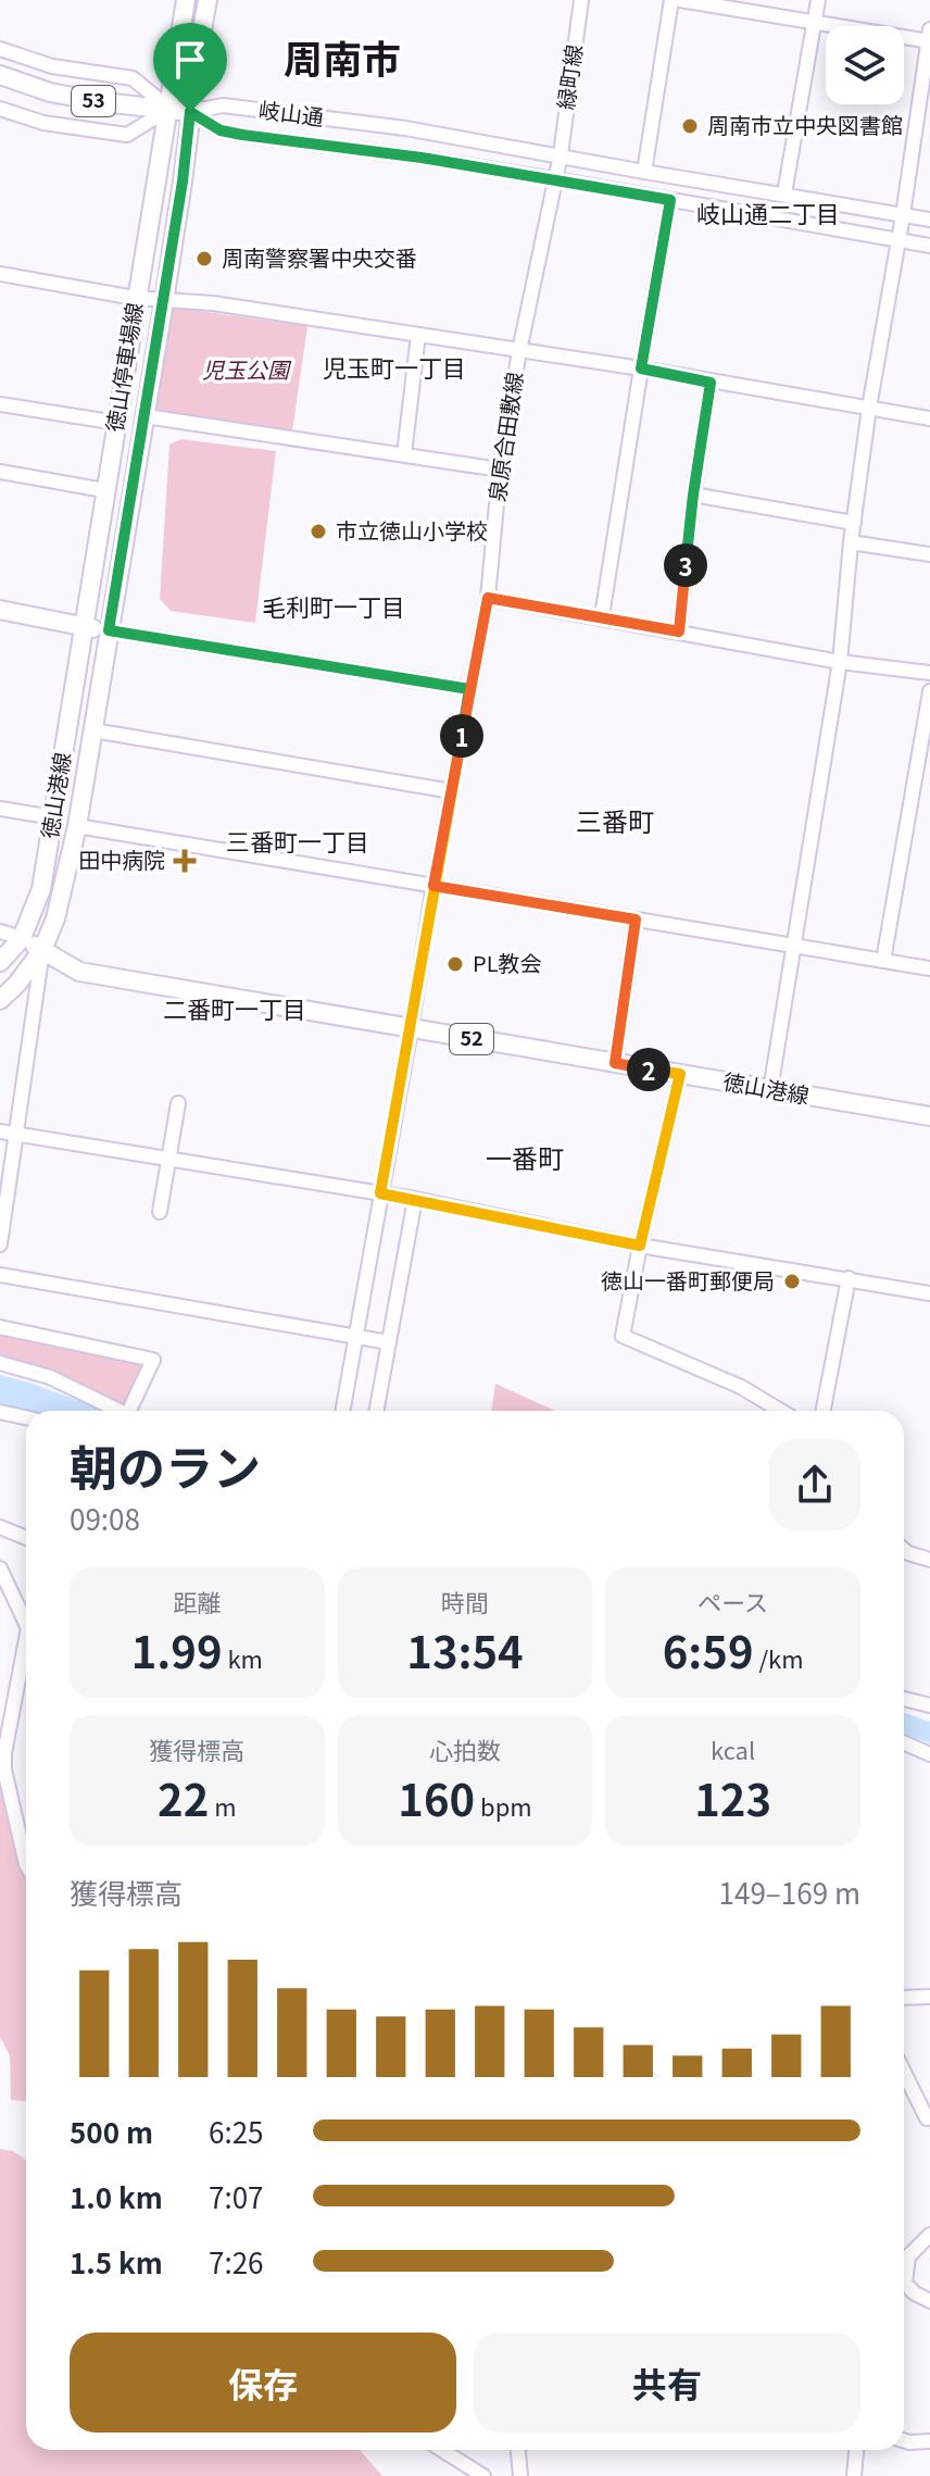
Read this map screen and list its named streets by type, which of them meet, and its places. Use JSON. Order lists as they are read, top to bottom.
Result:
{
  "streets": {
    "main road": [
      "53",
      "徳山停車場線",
      "徳山港線",
      "52"
    ],
    "street": ["緑町線", "岐山通", "泉原合田敷線"]
  },
  "crossings": [
    ["緑町線", "岐山通"],
    ["緑町線", "泉原合田敷線"],
    ["53", "岐山通"],
    ["53", "徳山停車場線"],
    ["岐山通", "徳山停車場線"],
    ["岐山通", "泉原合田敷線"],
    ["徳山停車場線", "徳山港線"],
    ["泉原合田敷線", "徳山港線"]
  ],
  "districts": [
    "周南市",
    "岐山通二丁目",
    "児玉町一丁目",
    "毛利町一丁目",
    "三番町",
    "三番町一丁目",
    "二番町一丁目",
    "一番町"
  ],
  "parks": ["児玉公園"],
  "places": {
    "other": [
      "周南市立中央図書館",
      "周南警察署中央交番",
      "市立徳山小学校",
      "PL教会",
      "徳山一番町郵便局"
    ],
    "health": ["田中病院"]
  },
  "page": {
    "pins": ["3", "1", "2"],
    "heading": ["朝のラン", "09:08"],
    "stats": [
      ["距離", "1.99 km"],
      ["時間", "13:54"],
      ["ペース", "6:59 /km"],
      ["獲得標高", "22 m"],
      ["心拍数", "160 bpm"],
      ["kcal", "123"]
    ],
    "chart": ["獲得標高", "149–169 m"],
    "list": [
      {
        "name": "500 m",
        "note": "6:25"
      },
      {
        "name": "1.0 km",
        "note": "7:07"
      },
      {
        "name": "1.5 km",
        "note": "7:26"
      }
    ],
    "buttons": ["保存", "共有"]
  }
}
